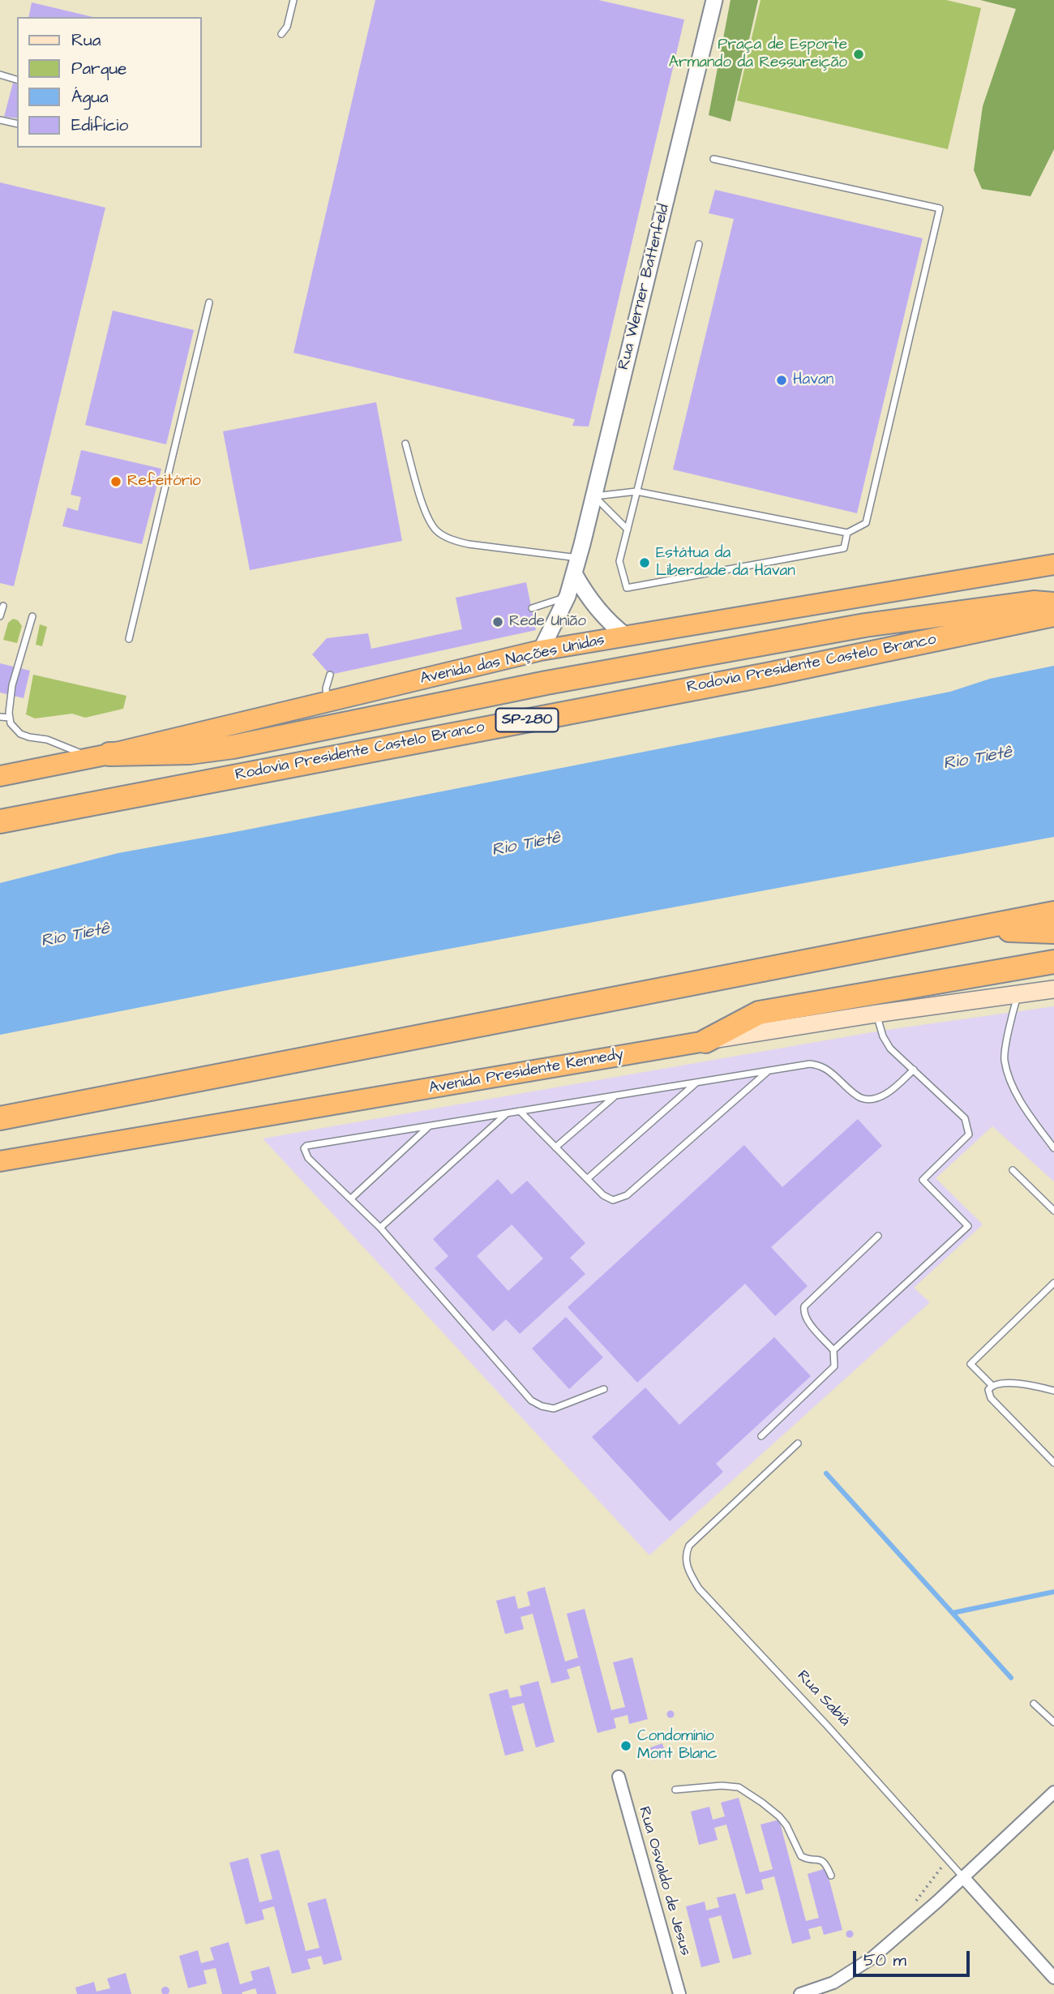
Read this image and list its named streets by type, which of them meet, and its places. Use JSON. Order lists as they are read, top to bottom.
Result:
{
  "streets": {
    "highway": [
      "Avenida das Nações Unidas",
      "Rodovia Presidente Castelo Branco",
      "SP-280",
      "Avenida Presidente Kennedy"
    ],
    "street": ["Rua Werner Battenfeld", "Rua Sabiá", "Rua Osvaldo de Jesus"]
  },
  "crossings": [
    ["Rua Werner Battenfeld", "Avenida das Nações Unidas"]
  ],
  "water": ["Rio Tietê"],
  "places": [
    "Praça de Esporte Armando da Ressureição",
    "Havan",
    "Refeitório",
    "Estátua da Liberdade da Havan",
    "Rede União",
    "Condomínio Mont Blanc"
  ],
  "legend": [
    "Rua",
    "Parque",
    "Água",
    "Edifício"
  ],
  "scale_bar": "50 m"
}
